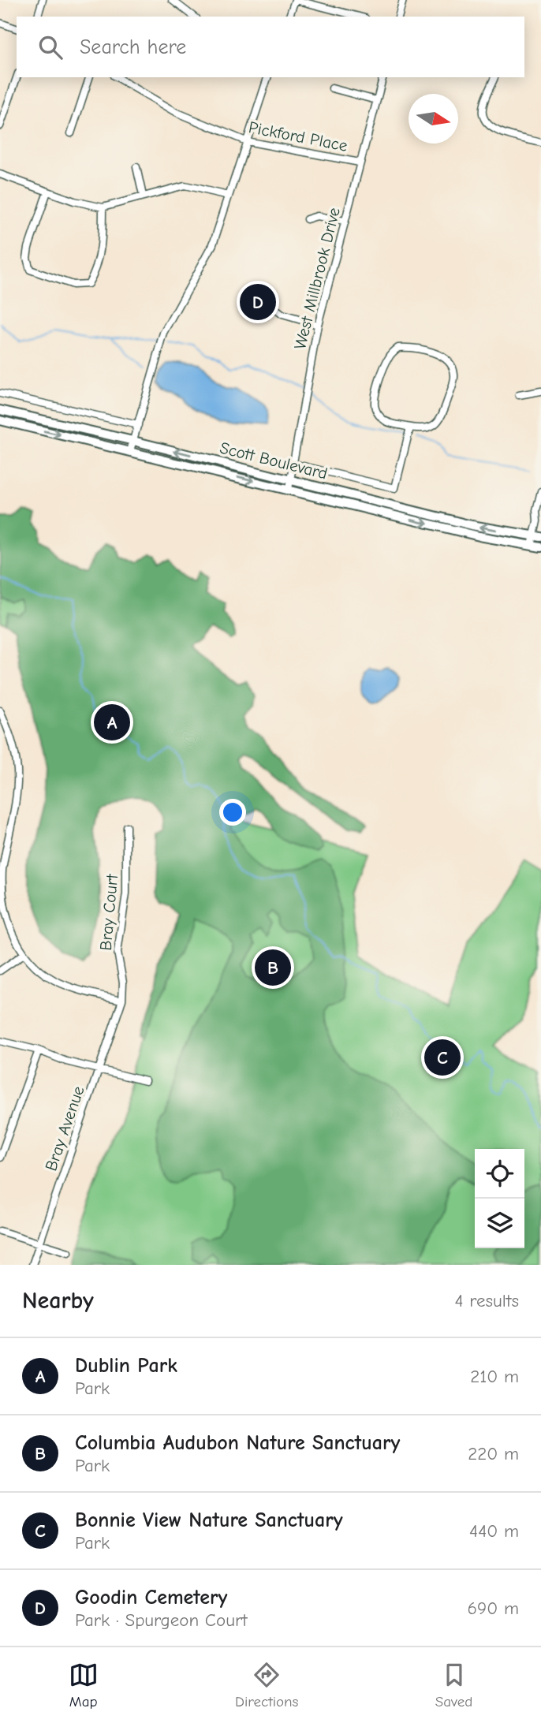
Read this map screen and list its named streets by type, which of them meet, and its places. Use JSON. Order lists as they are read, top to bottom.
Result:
{
  "streets": {
    "main road": ["Scott Boulevard"],
    "street": [
      "Pickford Place",
      "West Millbrook Drive",
      "Bray Court",
      "Bray Avenue"
    ]
  },
  "crossings": [
    ["Pickford Place", "West Millbrook Drive"],
    ["West Millbrook Drive", "Scott Boulevard"],
    ["Bray Court", "Bray Avenue"]
  ],
  "north": "right",
  "page": {
    "search": "Search here",
    "pins": [
      "D",
      "A",
      "B",
      "C"
    ],
    "heading": ["Nearby", "4 results"],
    "list": [
      {
        "mark": "A",
        "name": "Dublin Park",
        "note": "Park",
        "value": "210 m"
      },
      {
        "mark": "B",
        "name": "Columbia Audubon Nature Sanctuary",
        "note": "Park",
        "value": "220 m"
      },
      {
        "mark": "C",
        "name": "Bonnie View Nature Sanctuary",
        "note": "Park",
        "value": "440 m"
      },
      {
        "mark": "D",
        "name": "Goodin Cemetery",
        "note": "Park · Spurgeon Court",
        "value": "690 m"
      }
    ],
    "nav": ["Map", "Directions", "Saved"]
  }
}
